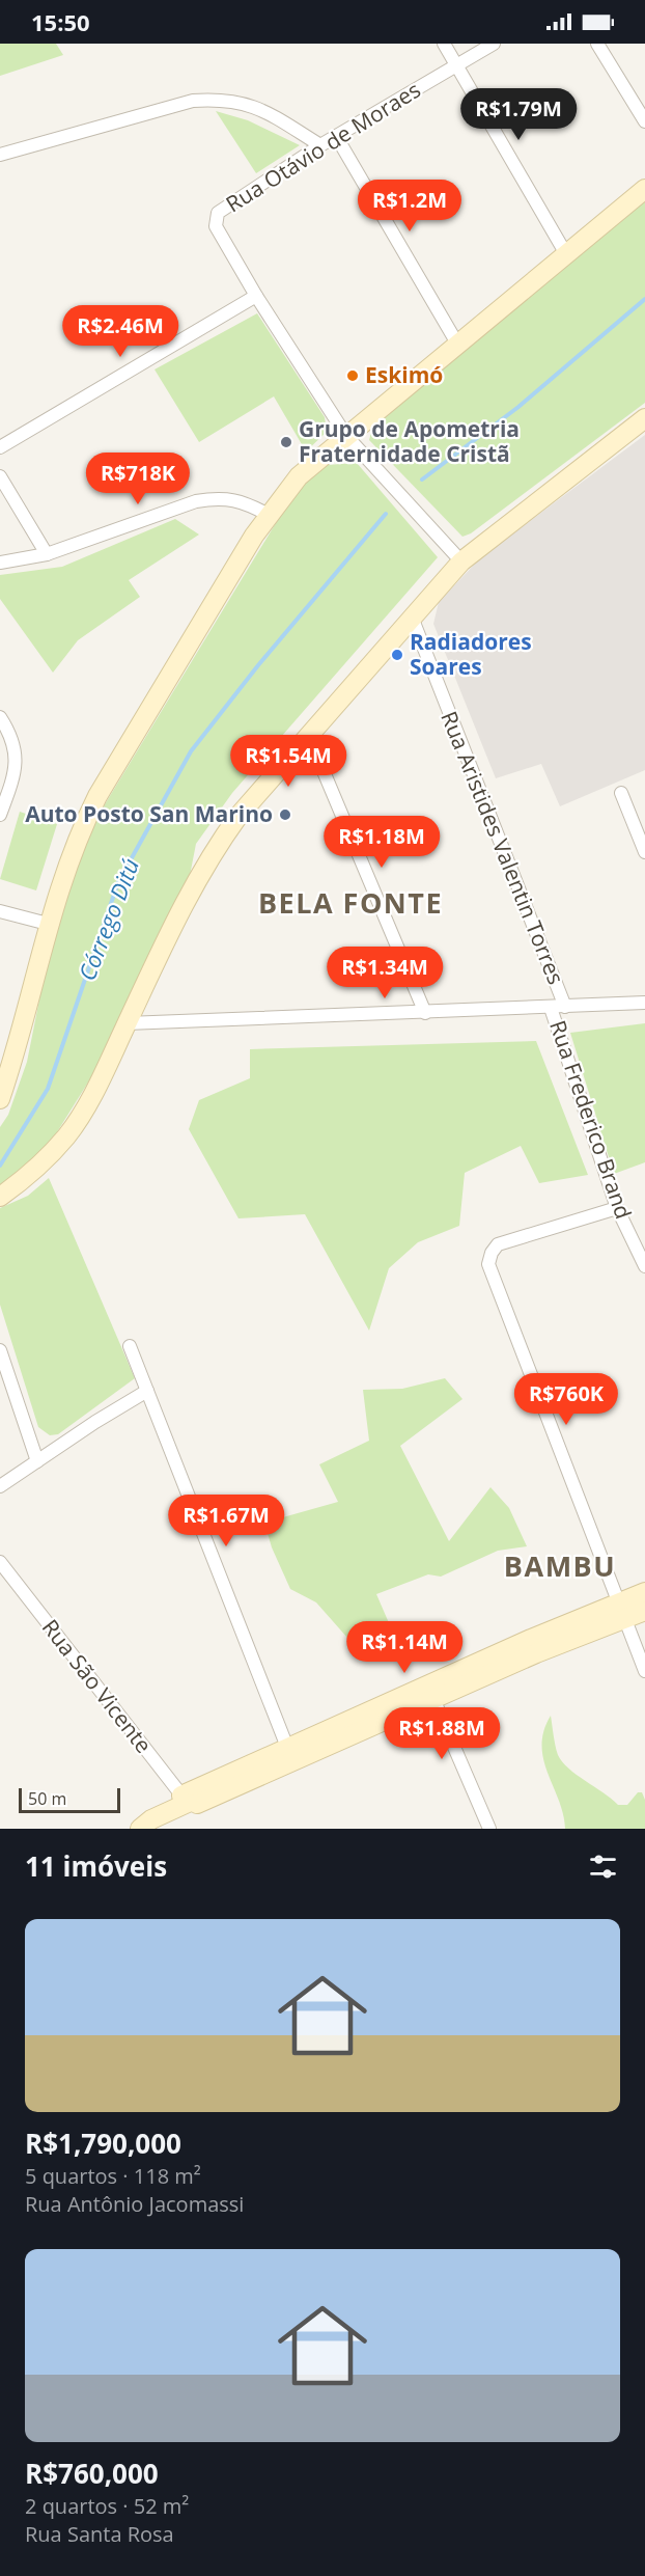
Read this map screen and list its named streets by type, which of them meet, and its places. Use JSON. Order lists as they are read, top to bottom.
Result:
{
  "streets": {
    "street": [
      "Rua Otávio de Moraes",
      "Rua Aristides Valentin Torres",
      "Rua Frederico Brand",
      "Rua São Vicente"
    ]
  },
  "districts": ["BELA FONTE", "BAMBU"],
  "water": ["Córrego Ditú"],
  "places": [
    "Eskimó",
    "Grupo de Apometria Fraternidade Cristã",
    "Radiadores Soares",
    "Auto Posto San Marino"
  ],
  "scale_bar": "50 m",
  "page": {
    "status": "15:50",
    "price": [
      "R$1.79M",
      "R$1.2M",
      "R$2.46M",
      "R$718K",
      "R$1.54M",
      "R$1.18M",
      "R$1.34M",
      "R$760K",
      "R$1.67M",
      "R$1.14M",
      "R$1.88M"
    ],
    "scale": "50 m",
    "heading": "11 imóveis",
    "list": [
      {
        "name": "R$1,790,000",
        "note": "5 quartos · 118 m² · Rua Antônio Jacomassi"
      },
      {
        "name": "R$760,000",
        "note": "2 quartos · 52 m² · Rua Santa Rosa"
      }
    ]
  }
}
